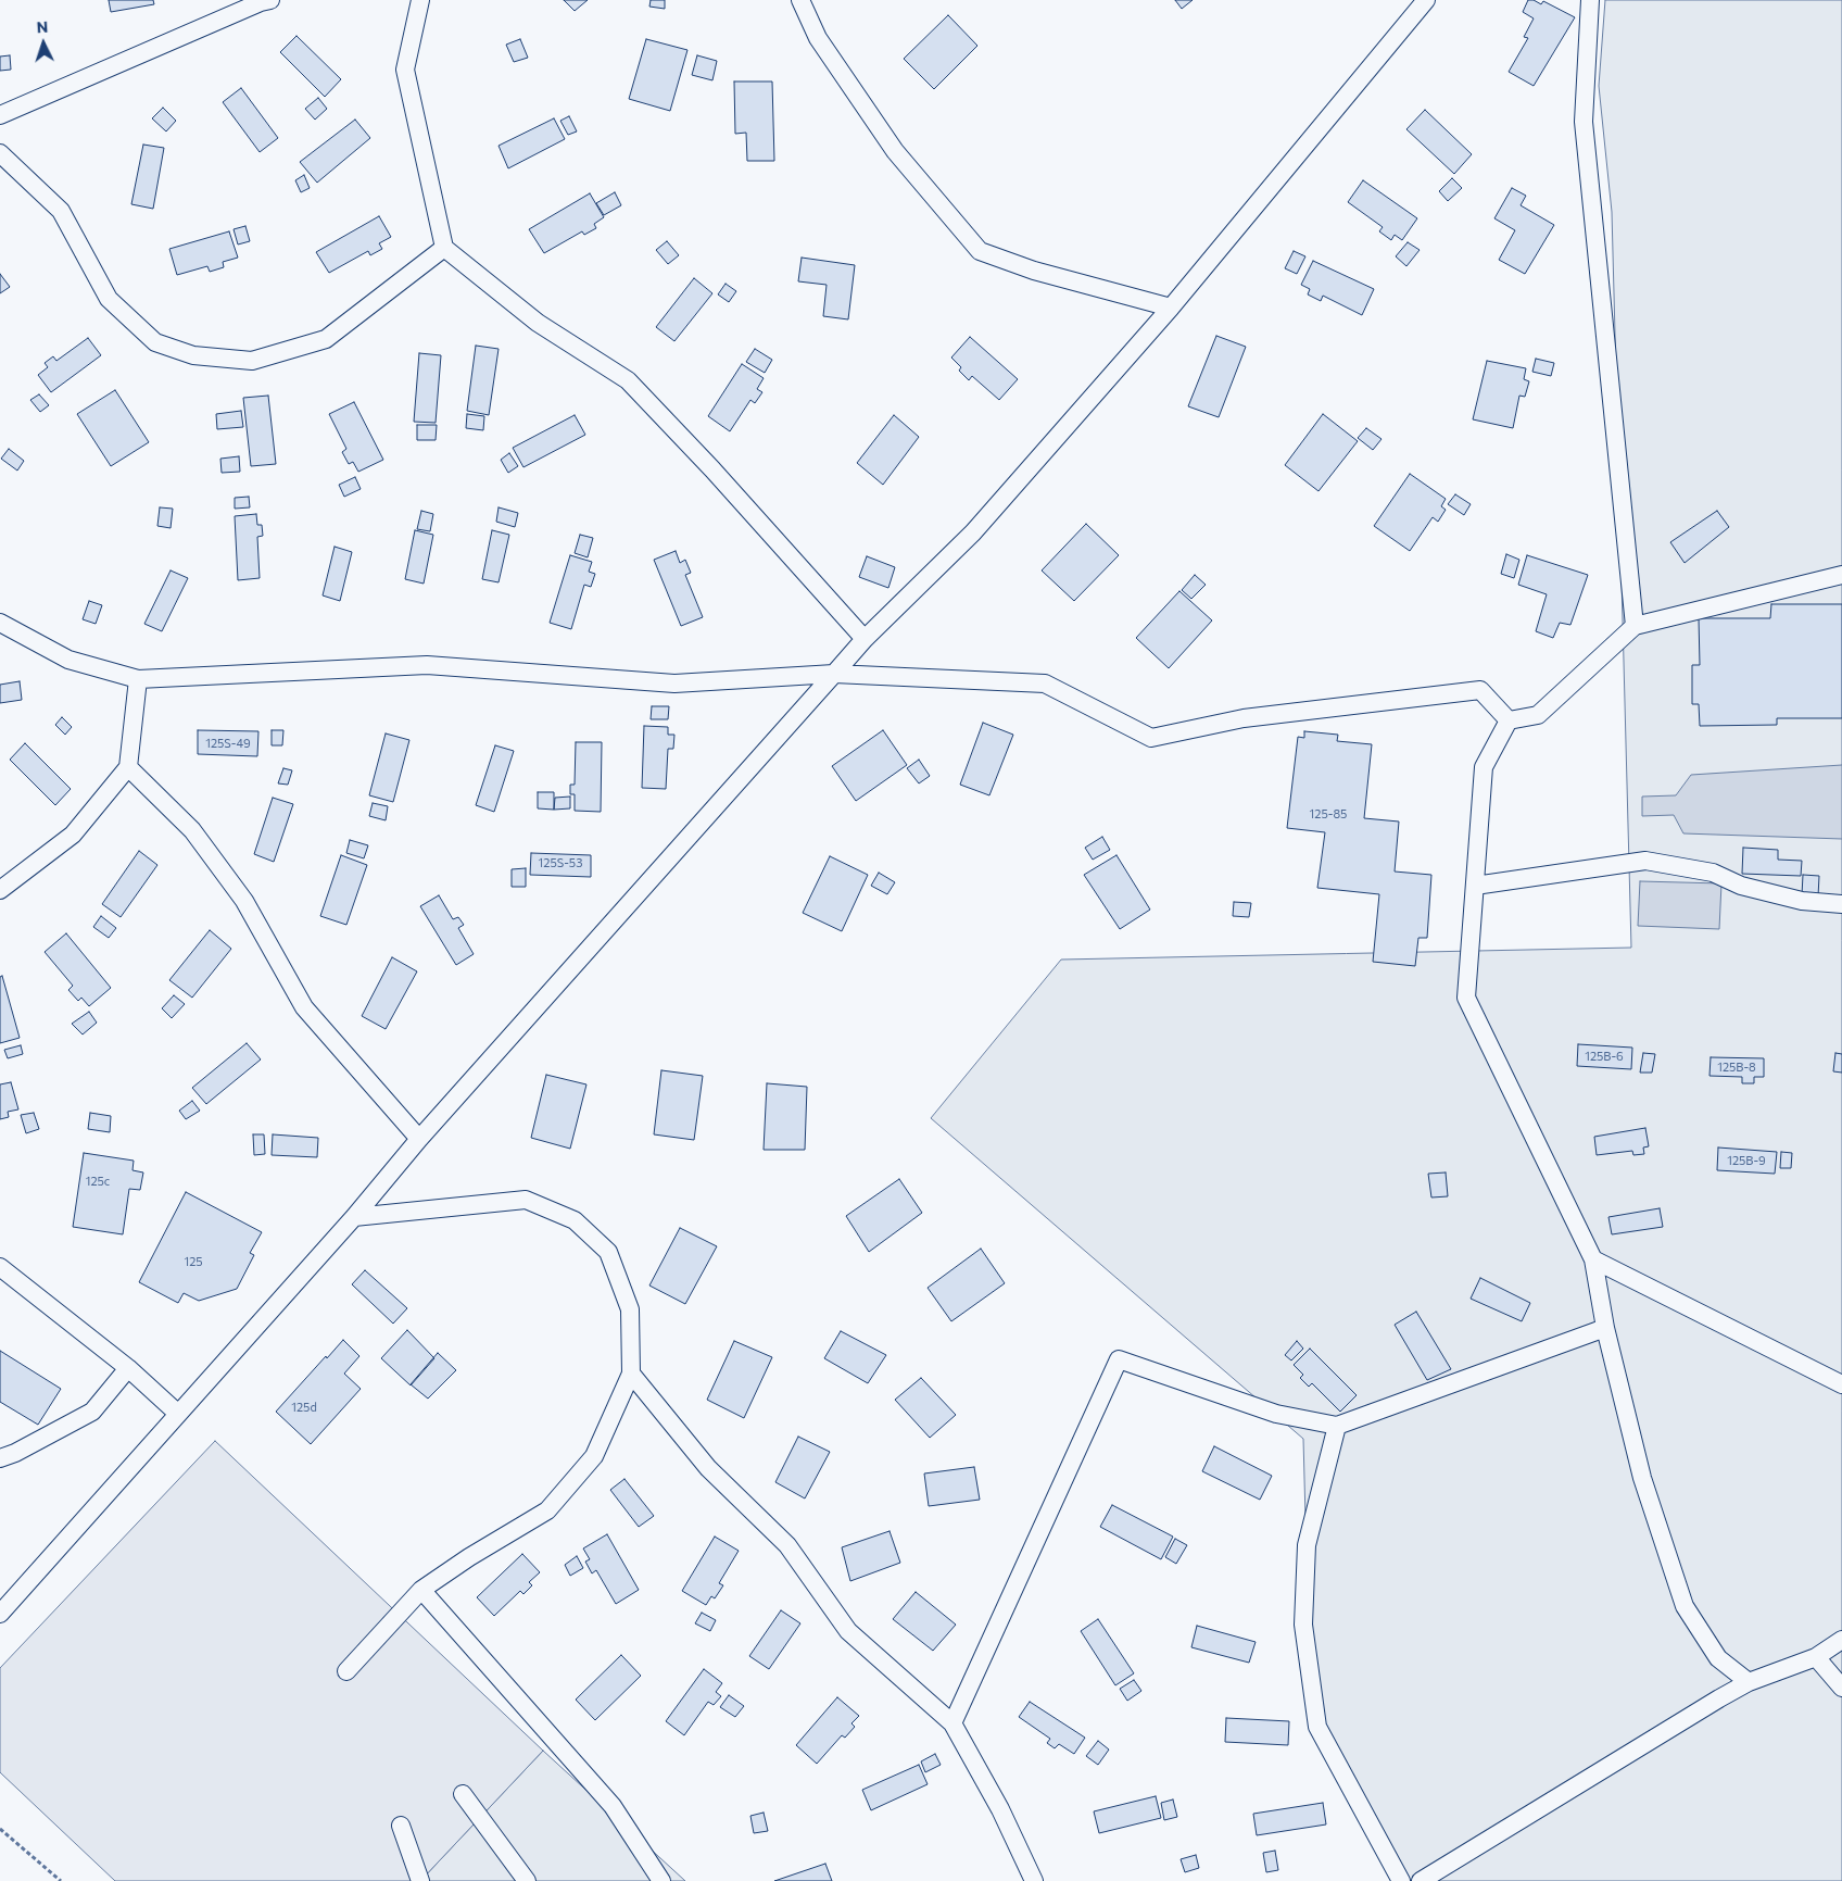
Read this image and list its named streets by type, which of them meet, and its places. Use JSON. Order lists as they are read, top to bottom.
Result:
{
  "house_numbers": [
    "125S-49",
    "125-85",
    "125S-53",
    "125B-6",
    "125B-8",
    "125B-9",
    "125c",
    "125",
    "125d"
  ],
  "north": "top"
}
